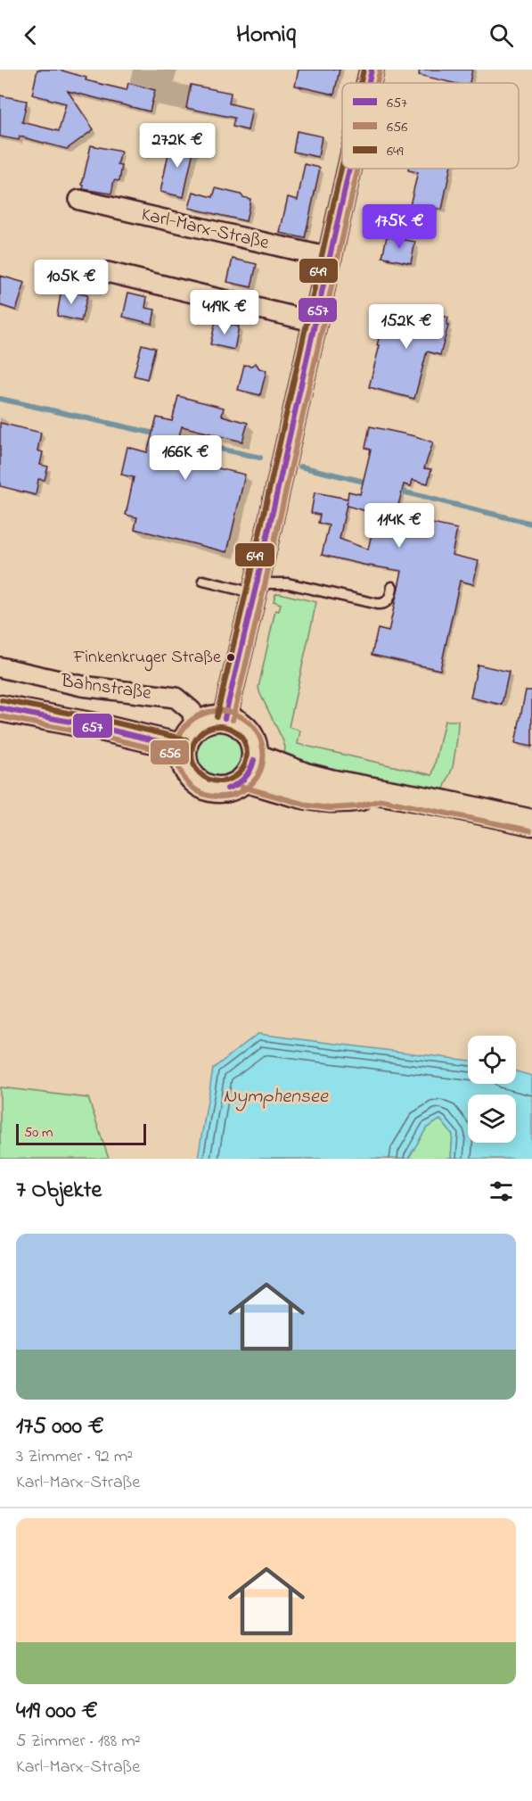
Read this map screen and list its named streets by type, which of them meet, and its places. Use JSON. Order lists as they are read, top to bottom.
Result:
{
  "streets": {
    "street": ["Karl-Marx-Straße", "Bahnstraße"]
  },
  "water": ["Nymphensee"],
  "places": ["Finkenkruger Straße"],
  "lines": ["transit line 657", "transit line 649", "transit line 656"],
  "legend": ["657", "656", "649"],
  "scale_bar": "50 m",
  "page": {
    "header": "Homiq",
    "price": [
      "272K €",
      "175K €",
      "105K €",
      "419K €",
      "152K €",
      "166K €",
      "114K €"
    ],
    "scale": "50 m",
    "heading": "7 Objekte",
    "list": [
      {
        "name": "175 000 €",
        "note": "3 Zimmer · 92 m² · Karl-Marx-Straße"
      },
      {
        "name": "419 000 €",
        "note": "5 Zimmer · 188 m² · Karl-Marx-Straße"
      }
    ]
  }
}
